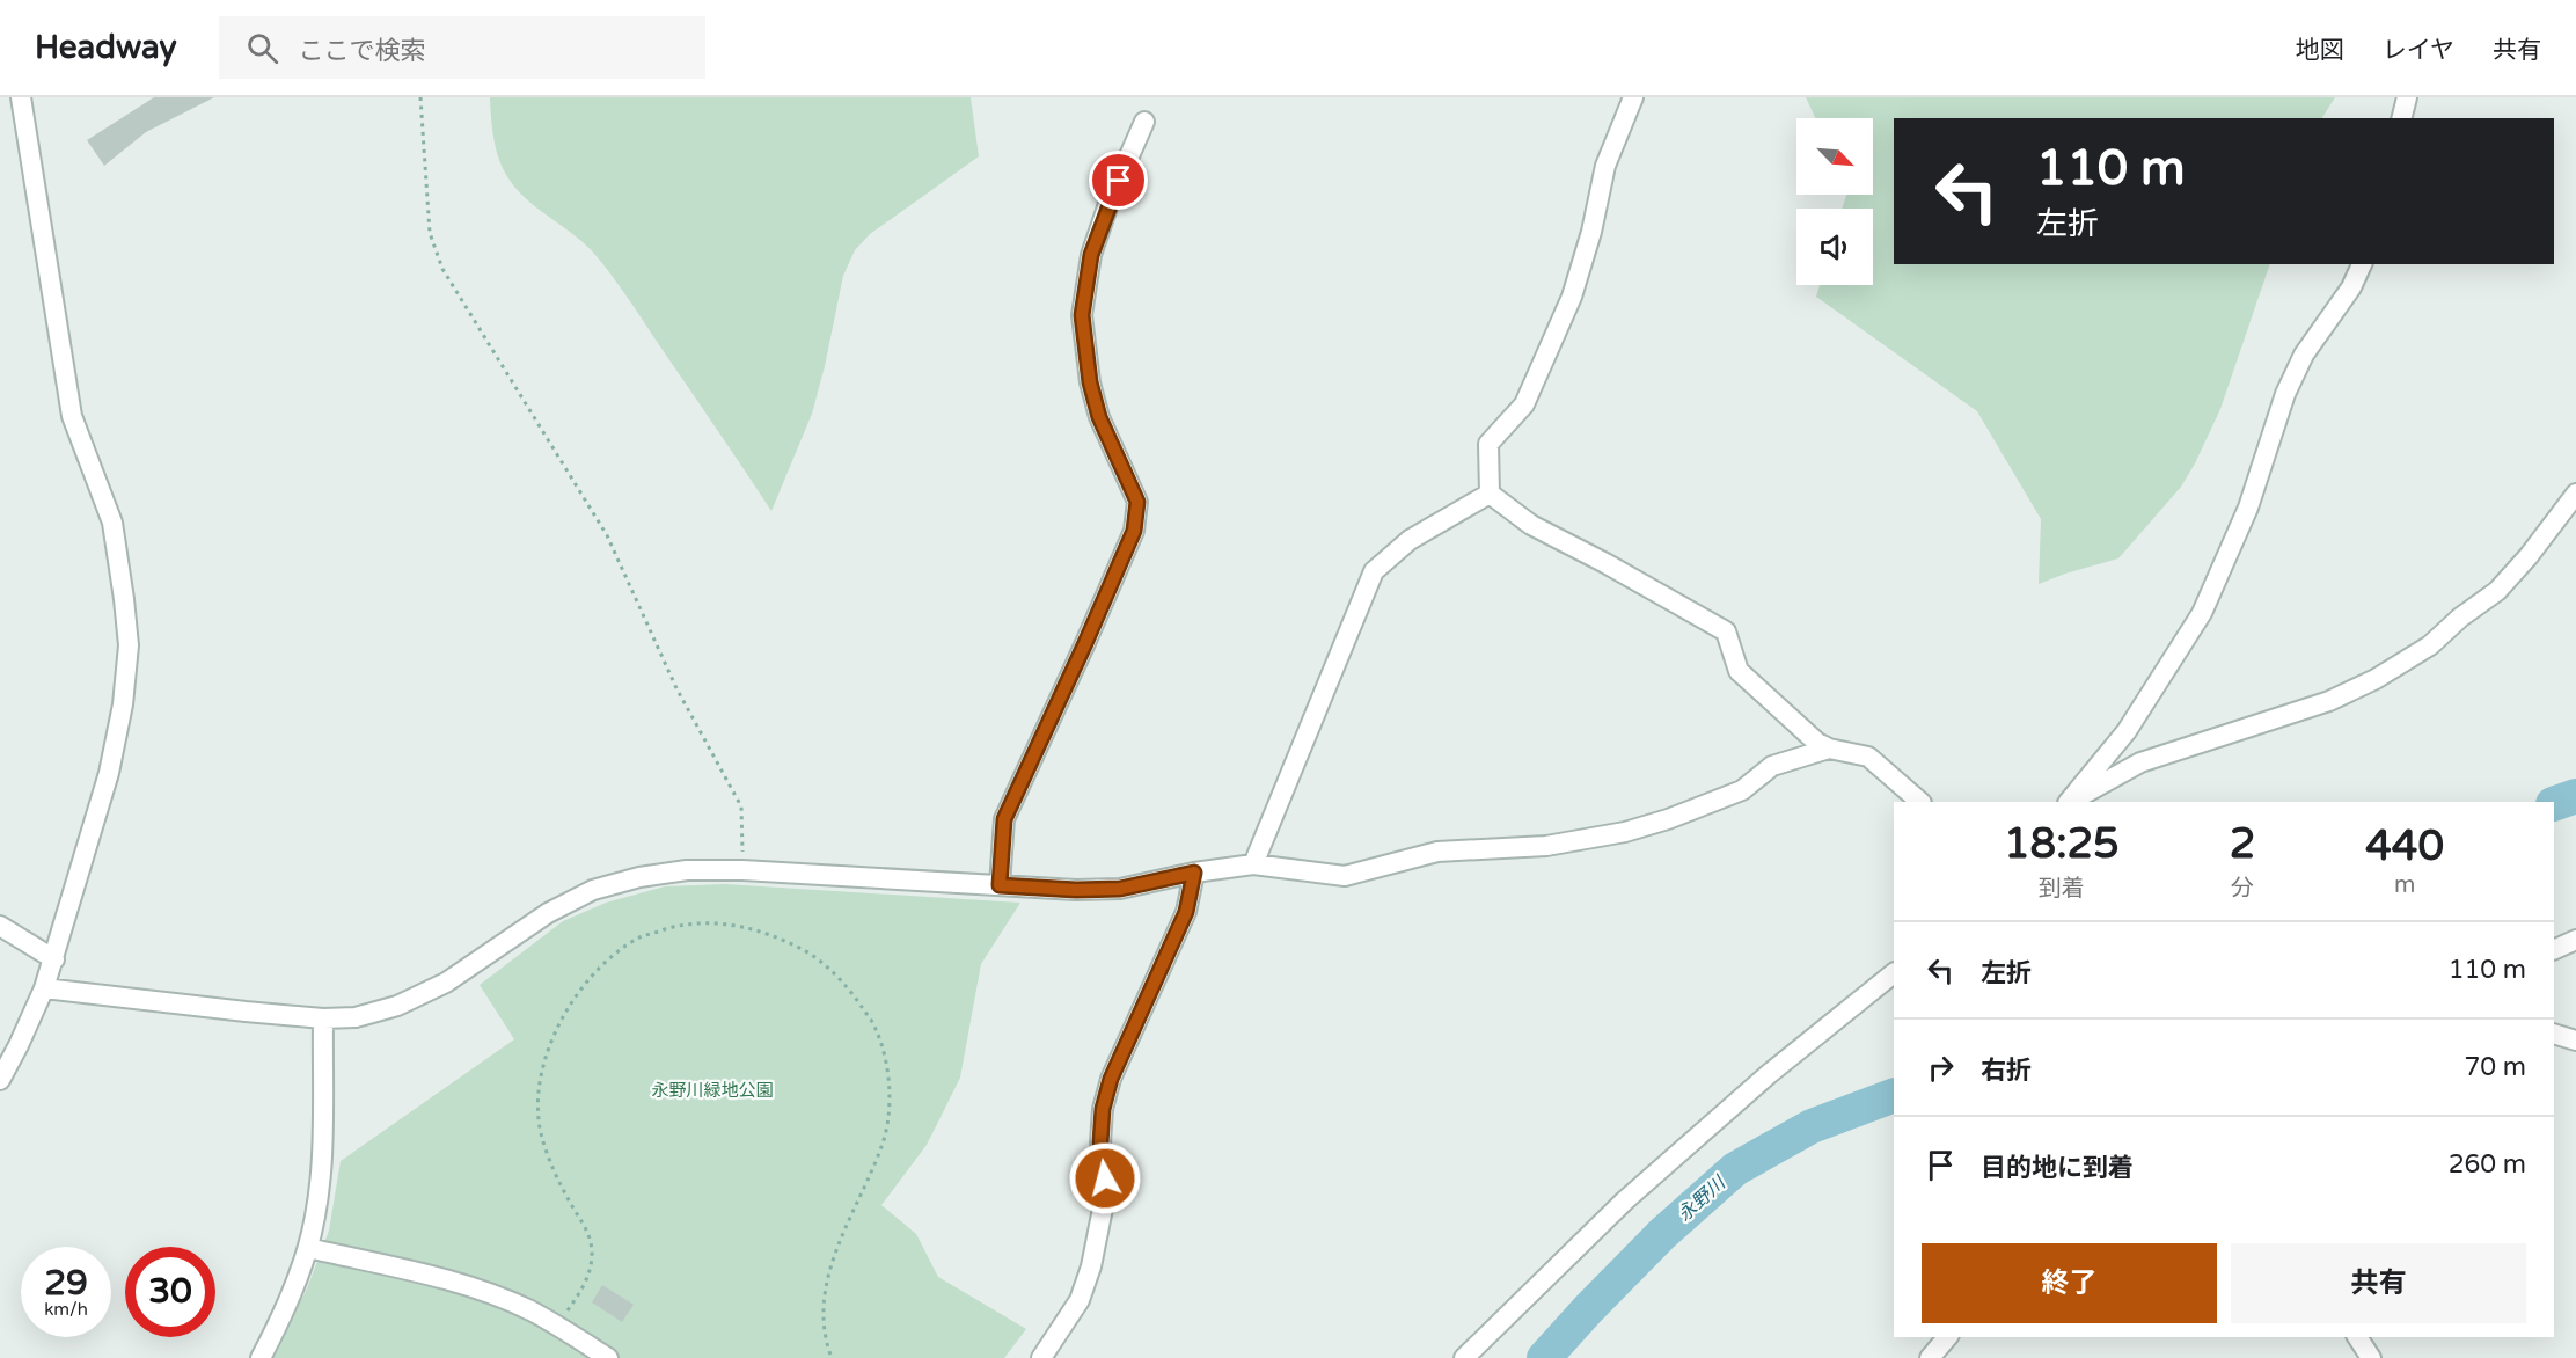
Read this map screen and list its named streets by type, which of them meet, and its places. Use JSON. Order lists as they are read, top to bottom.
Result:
{
  "water": ["永野川"],
  "parks": ["永野川緑地公園"],
  "north": "bottom right",
  "page": {
    "header": "Headway",
    "search": "ここで検索",
    "nav": ["地図", "レイヤ", "共有"],
    "turn": ["110 m", "左折"],
    "eta": [
      "18:25",
      "到着",
      "2",
      "分",
      "440",
      "m"
    ],
    "list": [
      {
        "name": "左折",
        "value": "110 m"
      },
      {
        "name": "右折",
        "value": "70 m"
      },
      {
        "name": "目的地に到着",
        "value": "260 m"
      }
    ],
    "buttons": ["終了", "共有"],
    "speed": "29 km/h",
    "limit": "30"
  }
}
